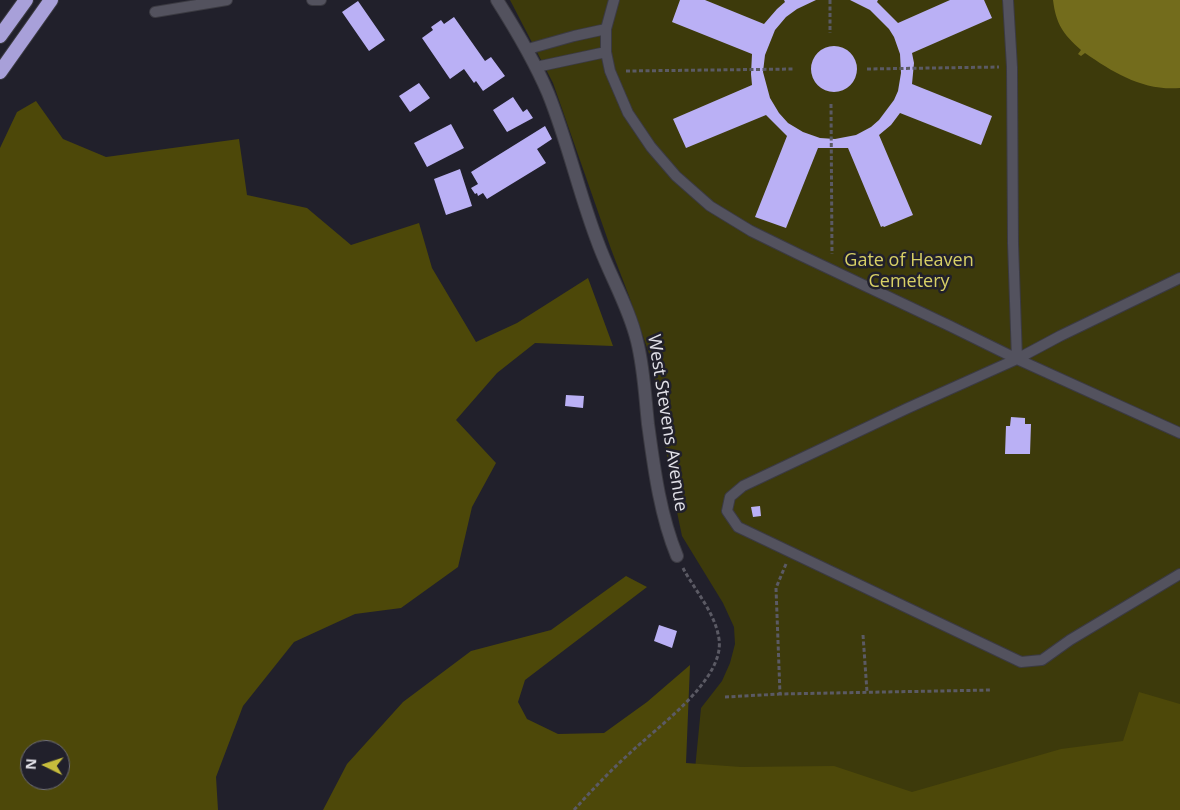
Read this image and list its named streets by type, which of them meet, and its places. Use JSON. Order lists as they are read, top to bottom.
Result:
{
  "streets": {
    "street": ["West Stevens Avenue"]
  },
  "parks": ["Gate of Heaven Cemetery"],
  "north": "left"
}
